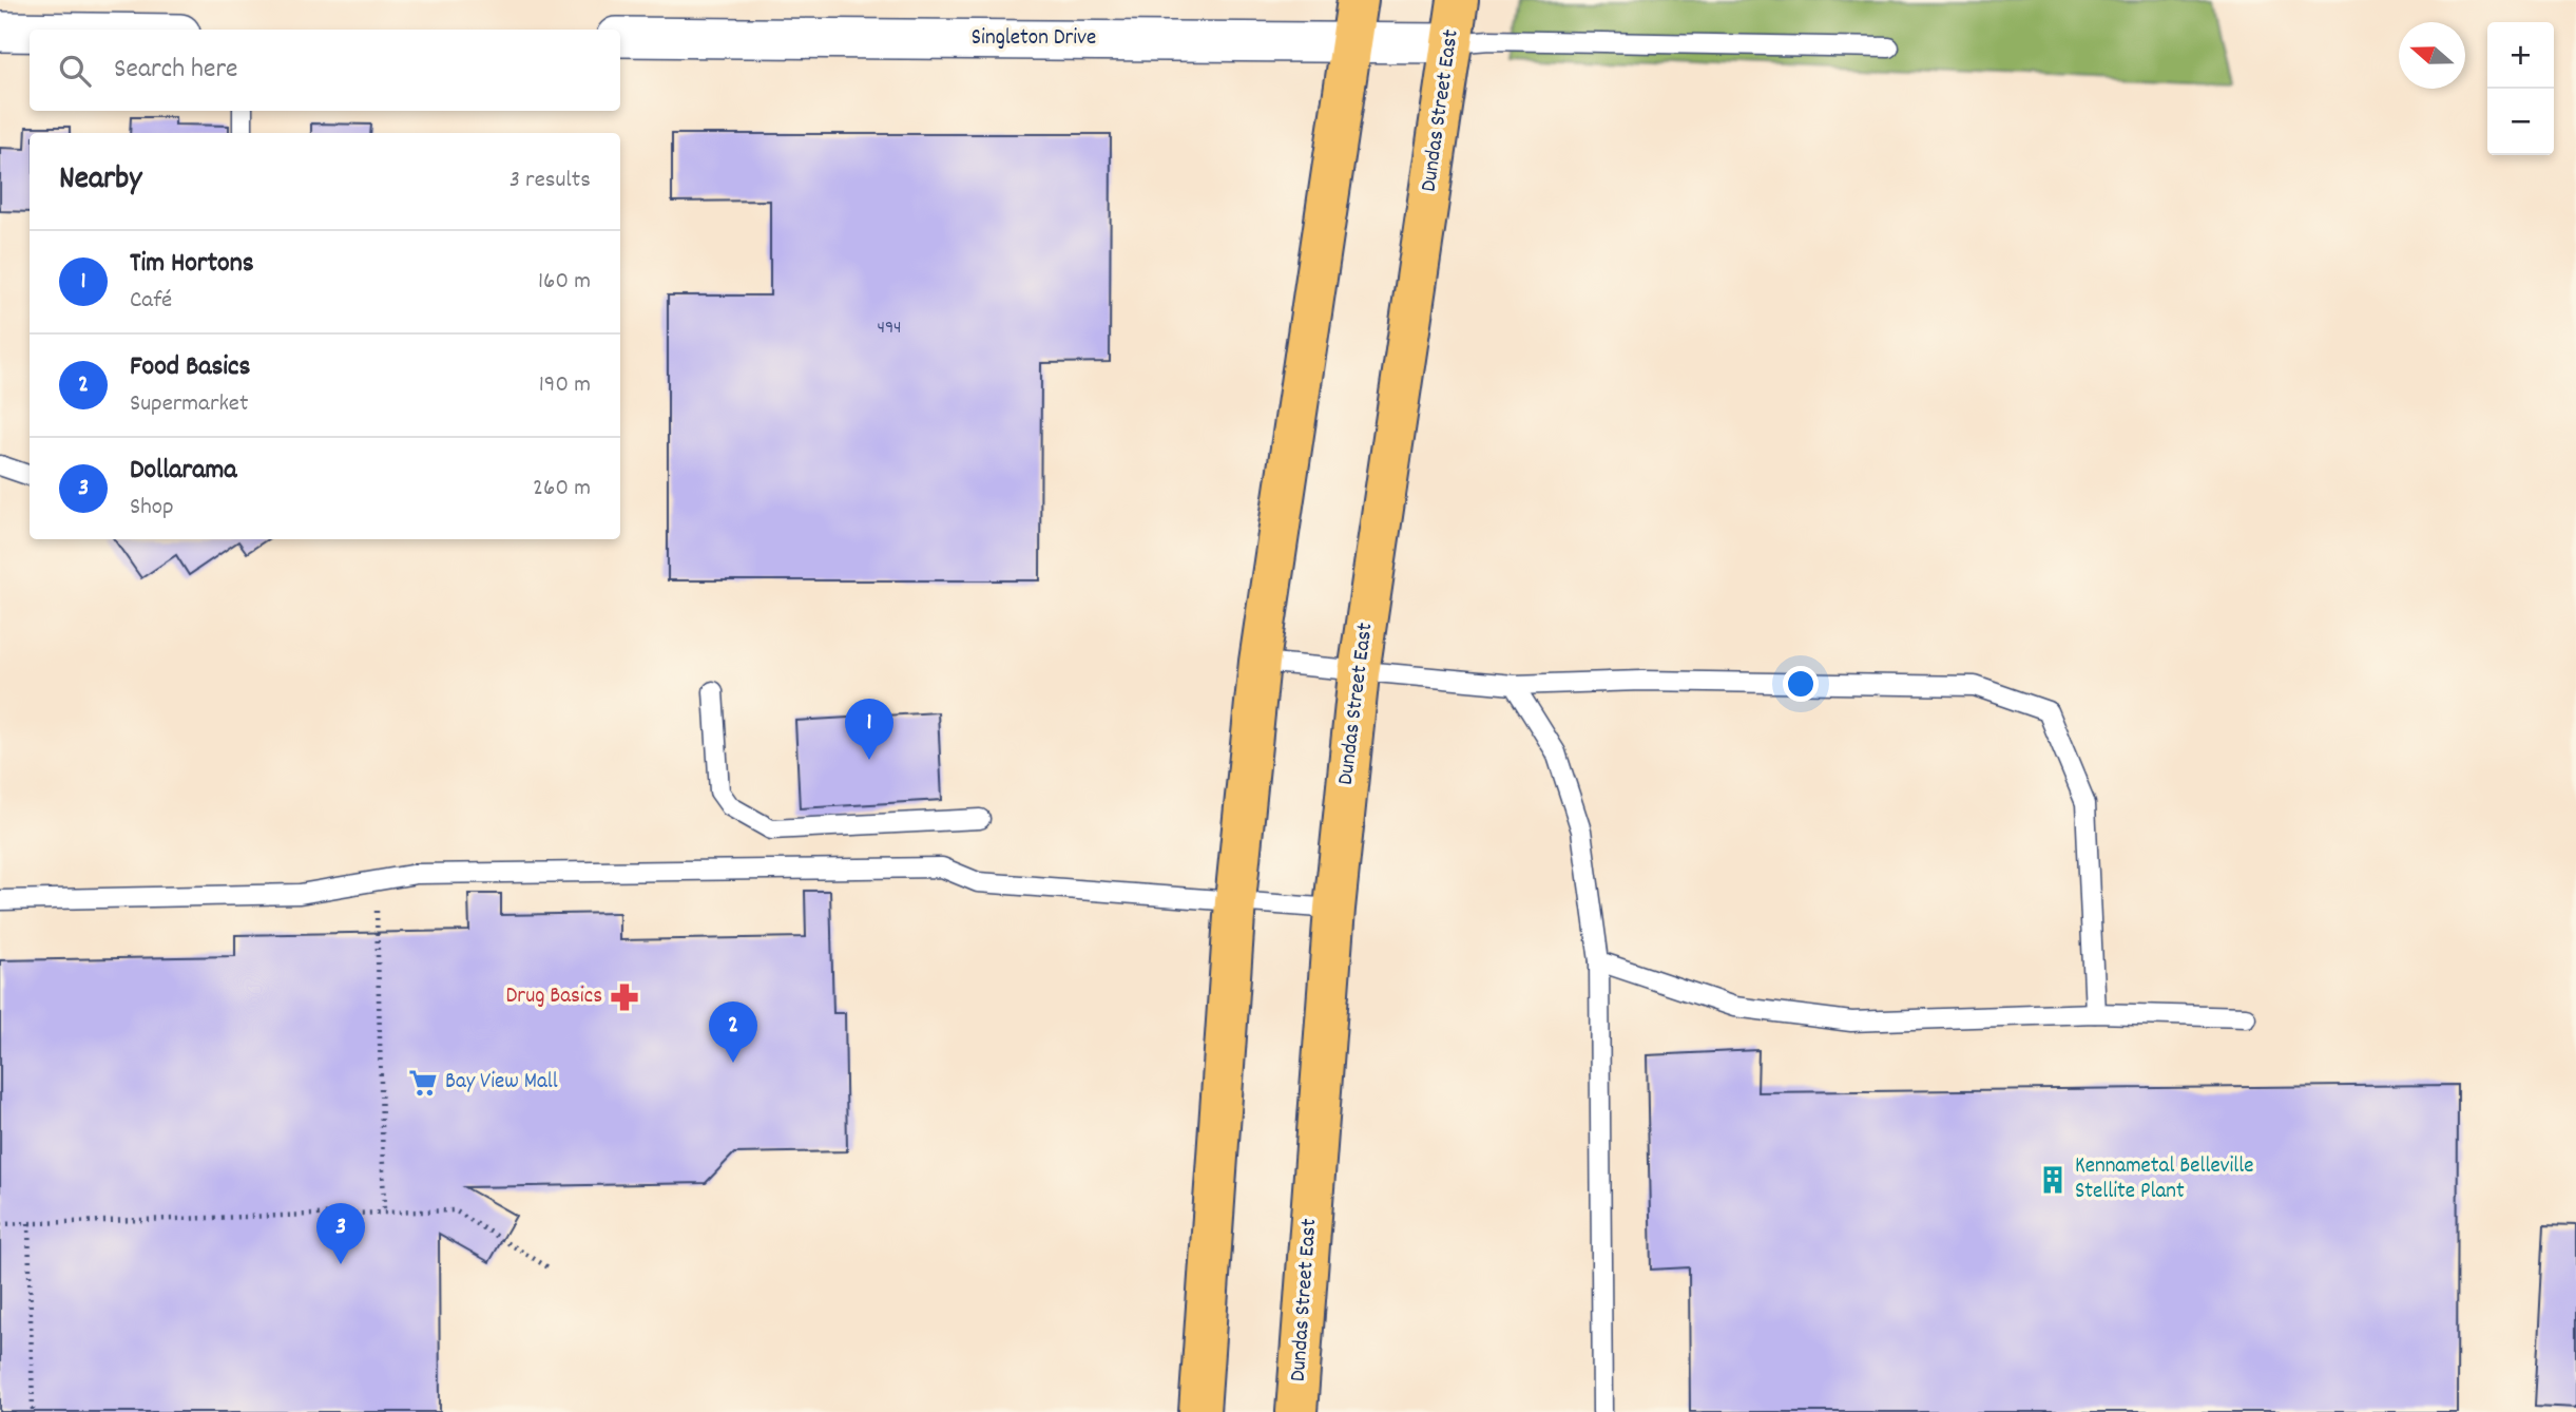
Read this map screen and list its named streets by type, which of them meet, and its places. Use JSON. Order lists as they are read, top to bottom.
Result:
{
  "streets": {
    "main road": ["Dundas Street East"],
    "street": ["Singleton Drive"]
  },
  "crossings": [
    ["Singleton Drive", "Dundas Street East"]
  ],
  "places": {
    "pharmacy": ["Drug Basics"],
    "supermarket": ["Bay View Mall"],
    "building": ["Kennametal Belleville Stellite Plant"]
  },
  "house_numbers": ["494"],
  "north": "left",
  "page": {
    "map_buttons": ["+", "−"],
    "search": "Search here",
    "heading": ["Nearby", "3 results"],
    "list": [
      {
        "mark": "1",
        "name": "Tim Hortons",
        "note": "Café",
        "value": "160 m"
      },
      {
        "mark": "2",
        "name": "Food Basics",
        "note": "Supermarket",
        "value": "190 m"
      },
      {
        "mark": "3",
        "name": "Dollarama",
        "note": "Shop",
        "value": "260 m"
      }
    ],
    "pins": ["1", "2", "3"]
  }
}
